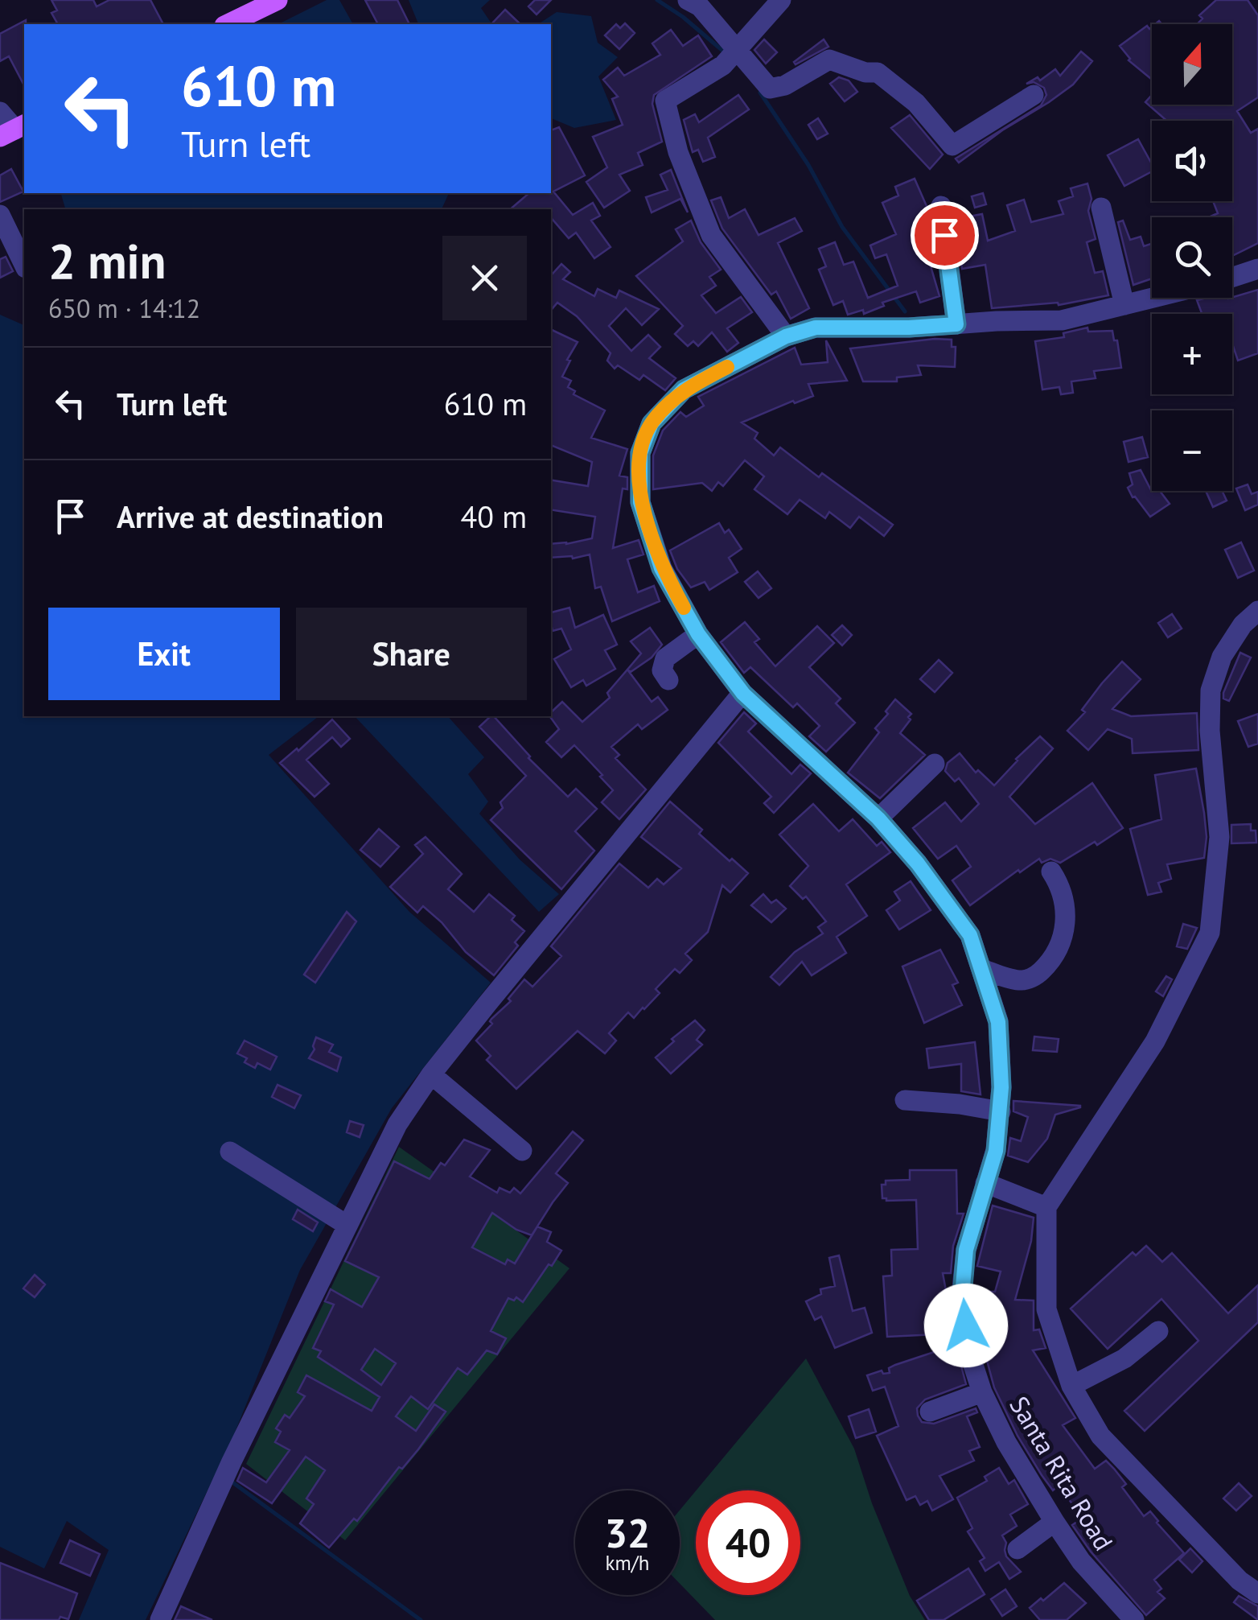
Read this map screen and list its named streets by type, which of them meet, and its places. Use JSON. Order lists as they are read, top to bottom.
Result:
{
  "streets": {
    "street": ["Santa Rita Road"]
  },
  "north": "top",
  "page": {
    "map_buttons": ["+", "−"],
    "turn": ["610 m", "Turn left"],
    "heading": ["2 min", "650 m · 14:12"],
    "list": [
      {
        "name": "Turn left",
        "value": "610 m"
      },
      {
        "name": "Arrive at destination",
        "value": "40 m"
      }
    ],
    "buttons": ["Exit", "Share"],
    "speed": "32 km/h",
    "limit": "40"
  }
}
